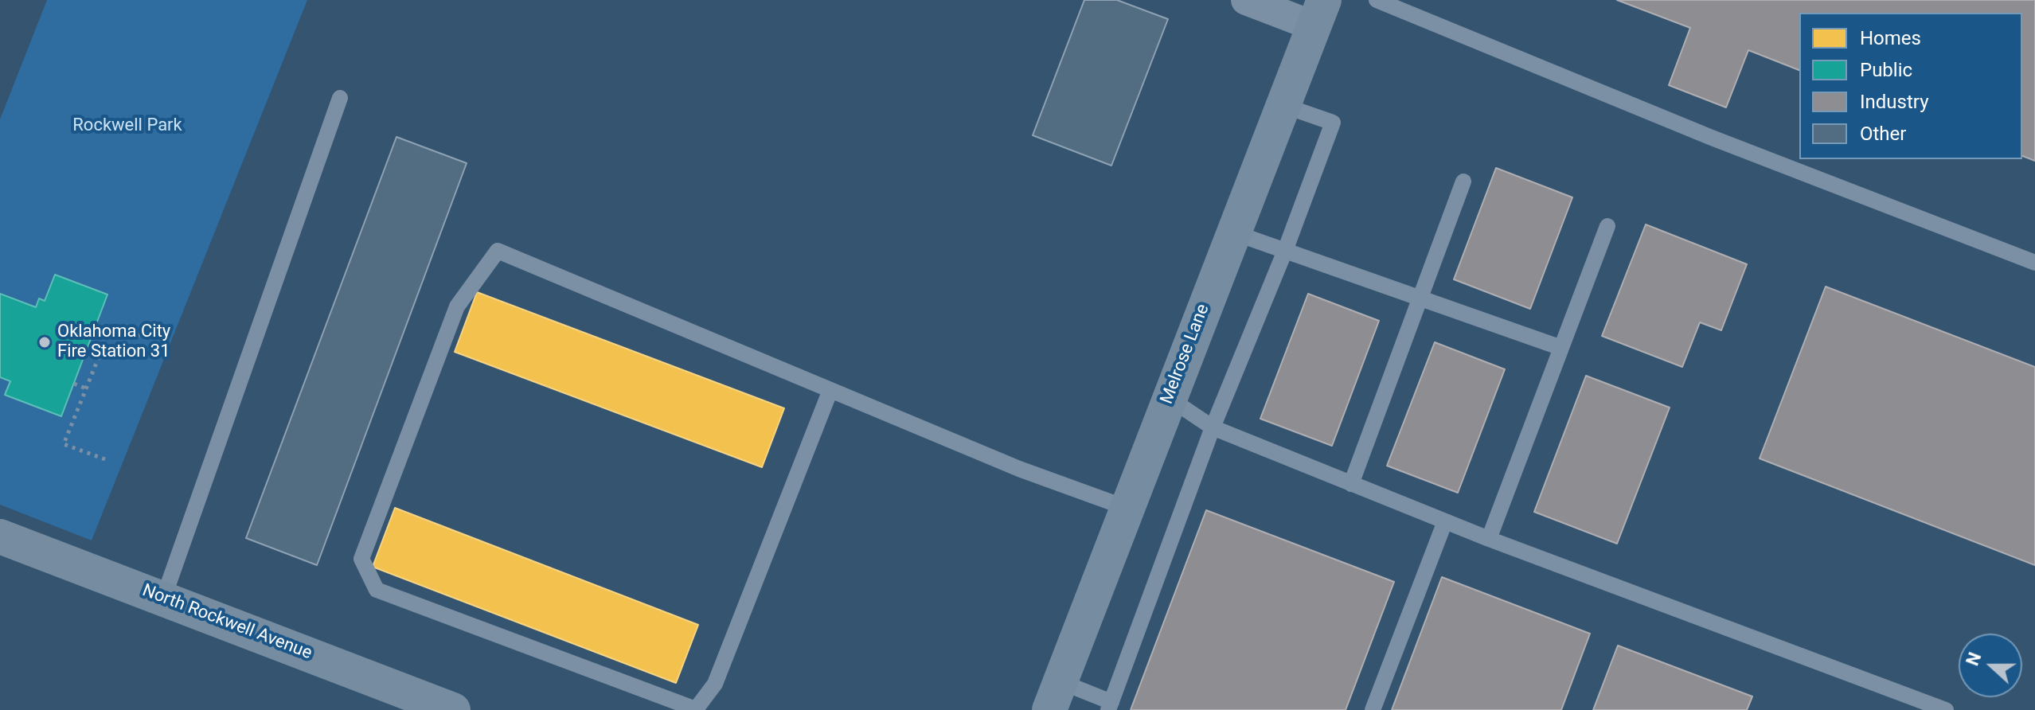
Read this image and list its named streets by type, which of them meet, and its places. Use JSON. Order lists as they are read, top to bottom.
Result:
{
  "streets": {
    "street": ["Melrose Lane", "North Rockwell Avenue"]
  },
  "parks": ["Rockwell Park"],
  "places": ["Oklahoma City Fire Station 31"],
  "legend": [
    "Homes",
    "Public",
    "Industry",
    "Other"
  ],
  "north": "left"
}
